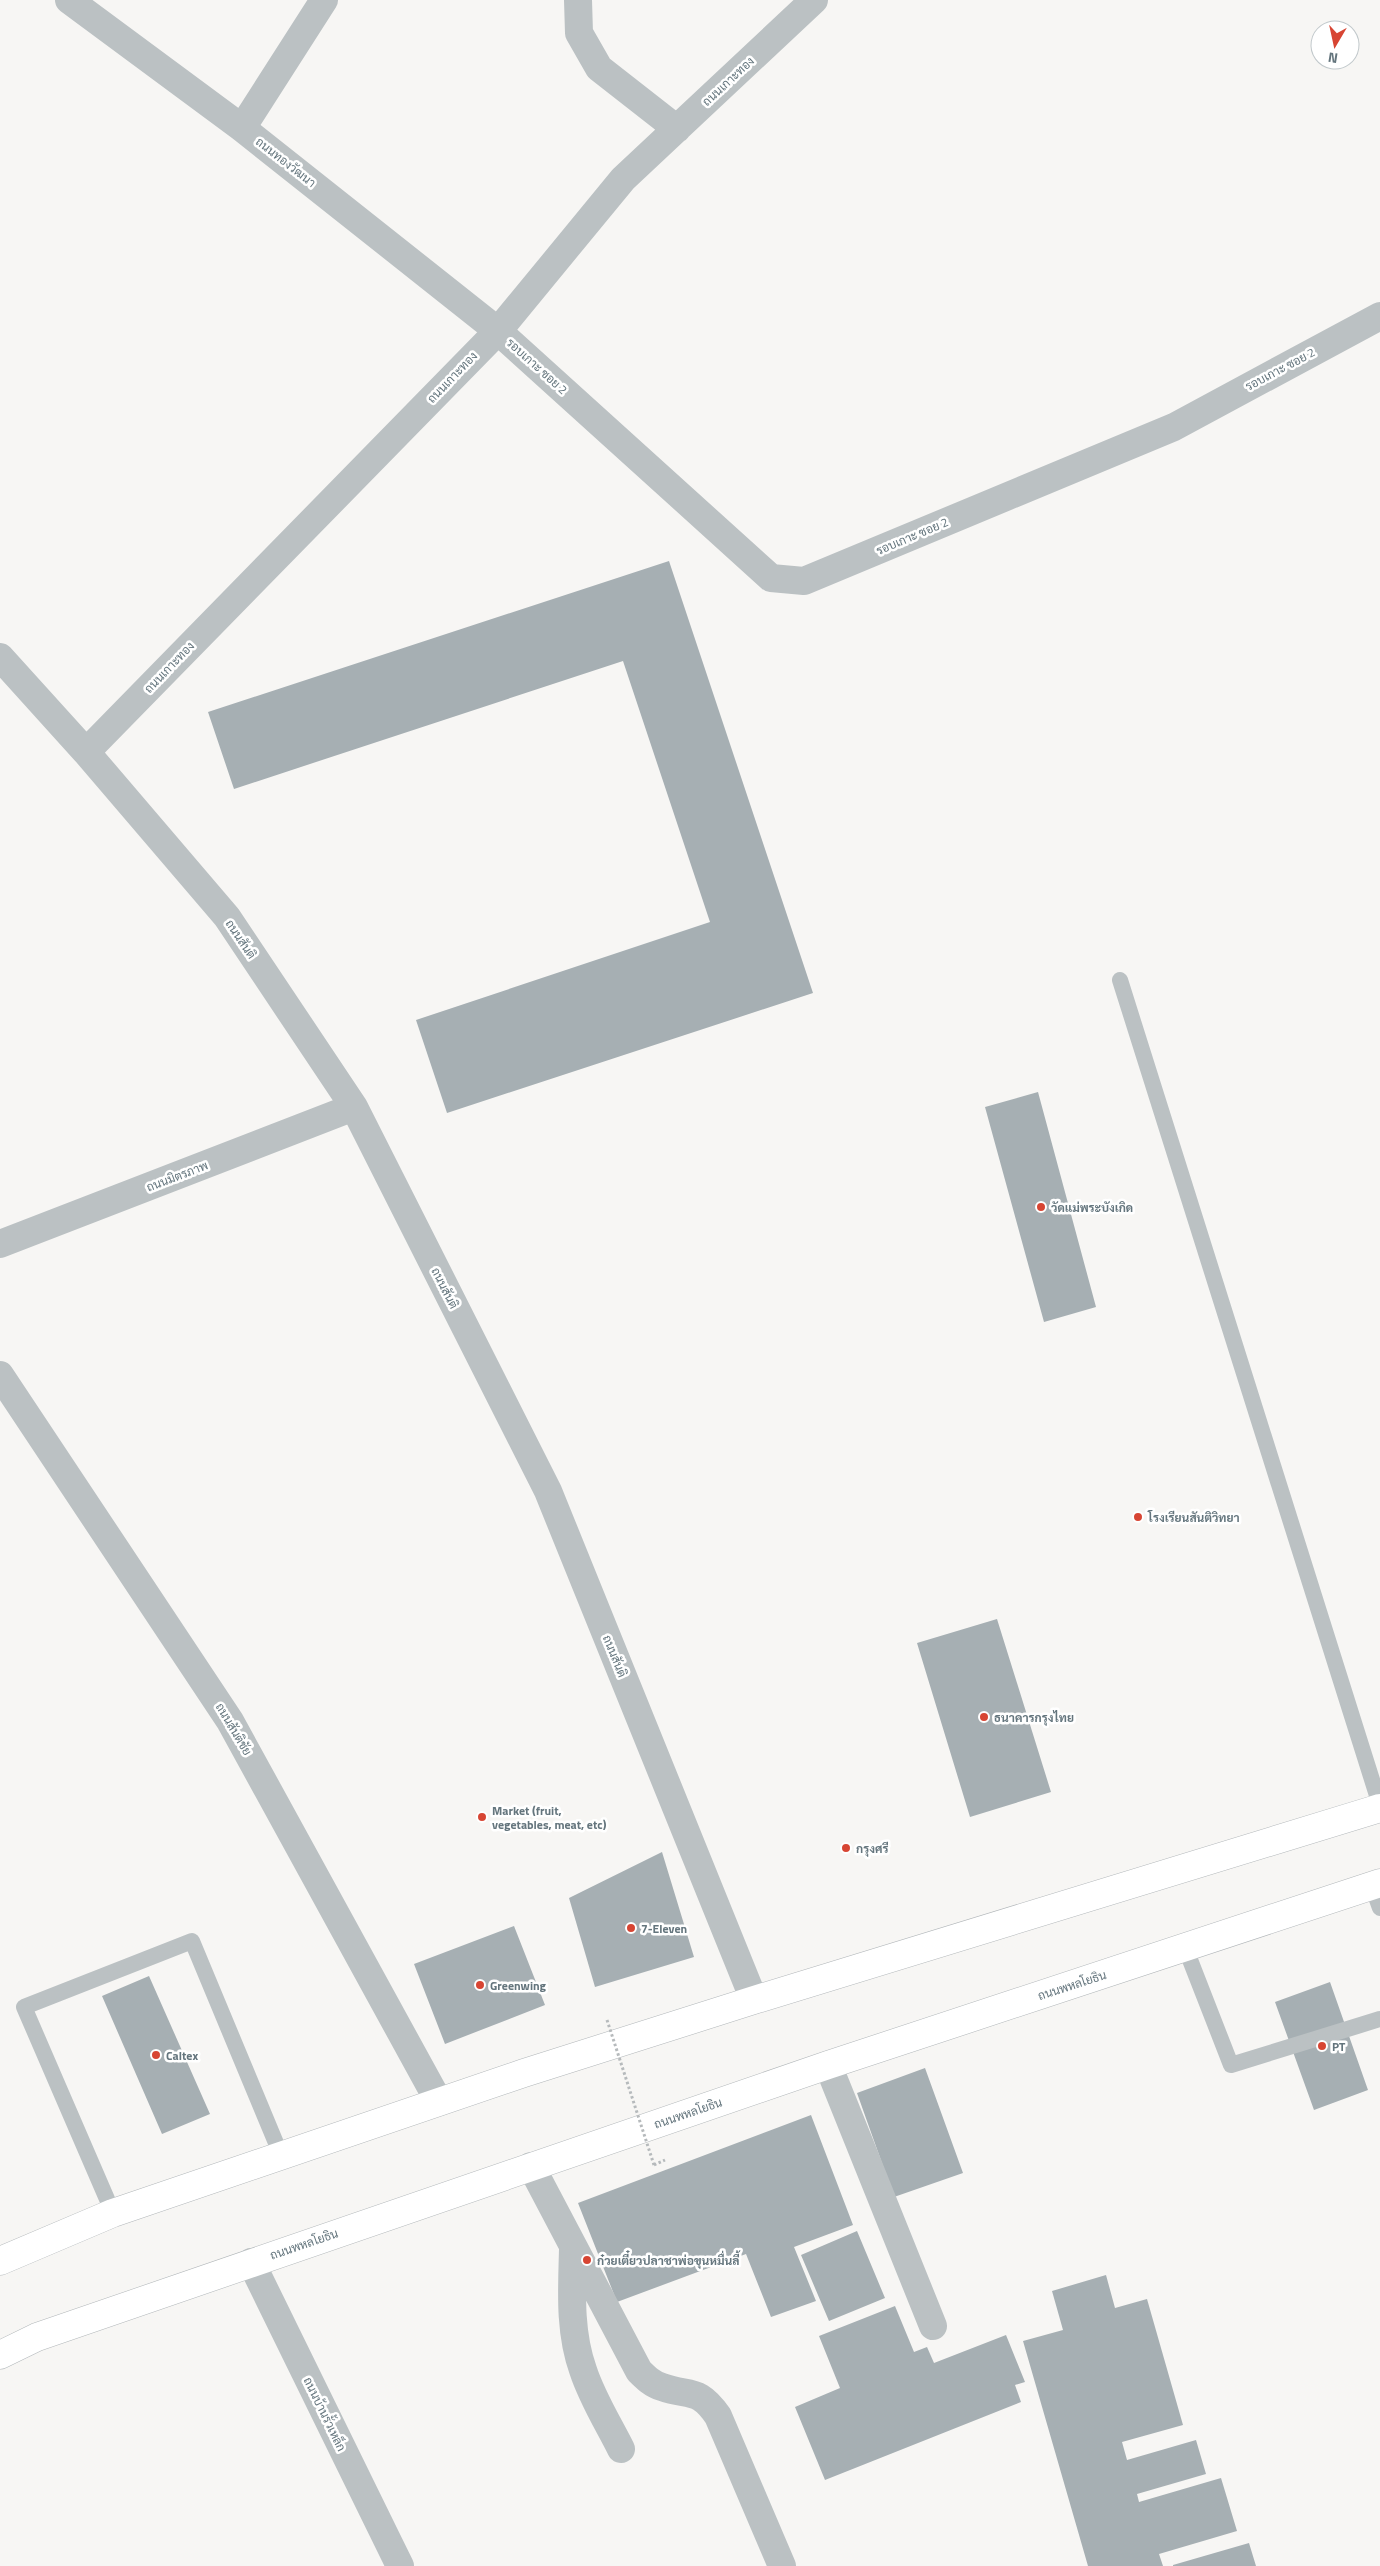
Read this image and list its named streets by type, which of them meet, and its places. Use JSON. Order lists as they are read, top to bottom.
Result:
{
  "streets": {
    "main road": ["ถนนพหลโยธิน"],
    "street": [
      "ถนนเกาะทอง",
      "ถนนทองวัฒนา",
      "รอบเกาะ ซอย 2",
      "ถนนสันติ",
      "ถนนมิตรภาพ",
      "ถนนสันติชัย",
      "ถนนบ้านรั้วเหล็ก"
    ]
  },
  "crossings": [
    ["ถนนเกาะทอง", "ถนนทองวัฒนา"],
    ["ถนนเกาะทอง", "รอบเกาะ ซอย 2"],
    ["ถนนเกาะทอง", "ถนนสันติ"],
    ["ถนนทองวัฒนา", "รอบเกาะ ซอย 2"],
    ["ถนนสันติ", "ถนนมิตรภาพ"],
    ["ถนนพหลโยธิน", "ถนนบ้านรั้วเหล็ก"]
  ],
  "places": [
    "วัดแม่พระบังเกิด",
    "โรงเรียนสันติวิทยา",
    "ธนาคารกรุงไทย",
    "Market (fruit, vegetables, meat, etc)",
    "กรุงศรี",
    "7-Eleven",
    "Greenwing",
    "PT",
    "Caltex",
    "ก๋วยเตี๋ยวปลาชาพ่อขุนหมื่นลี้"
  ],
  "north": "bottom"
}
